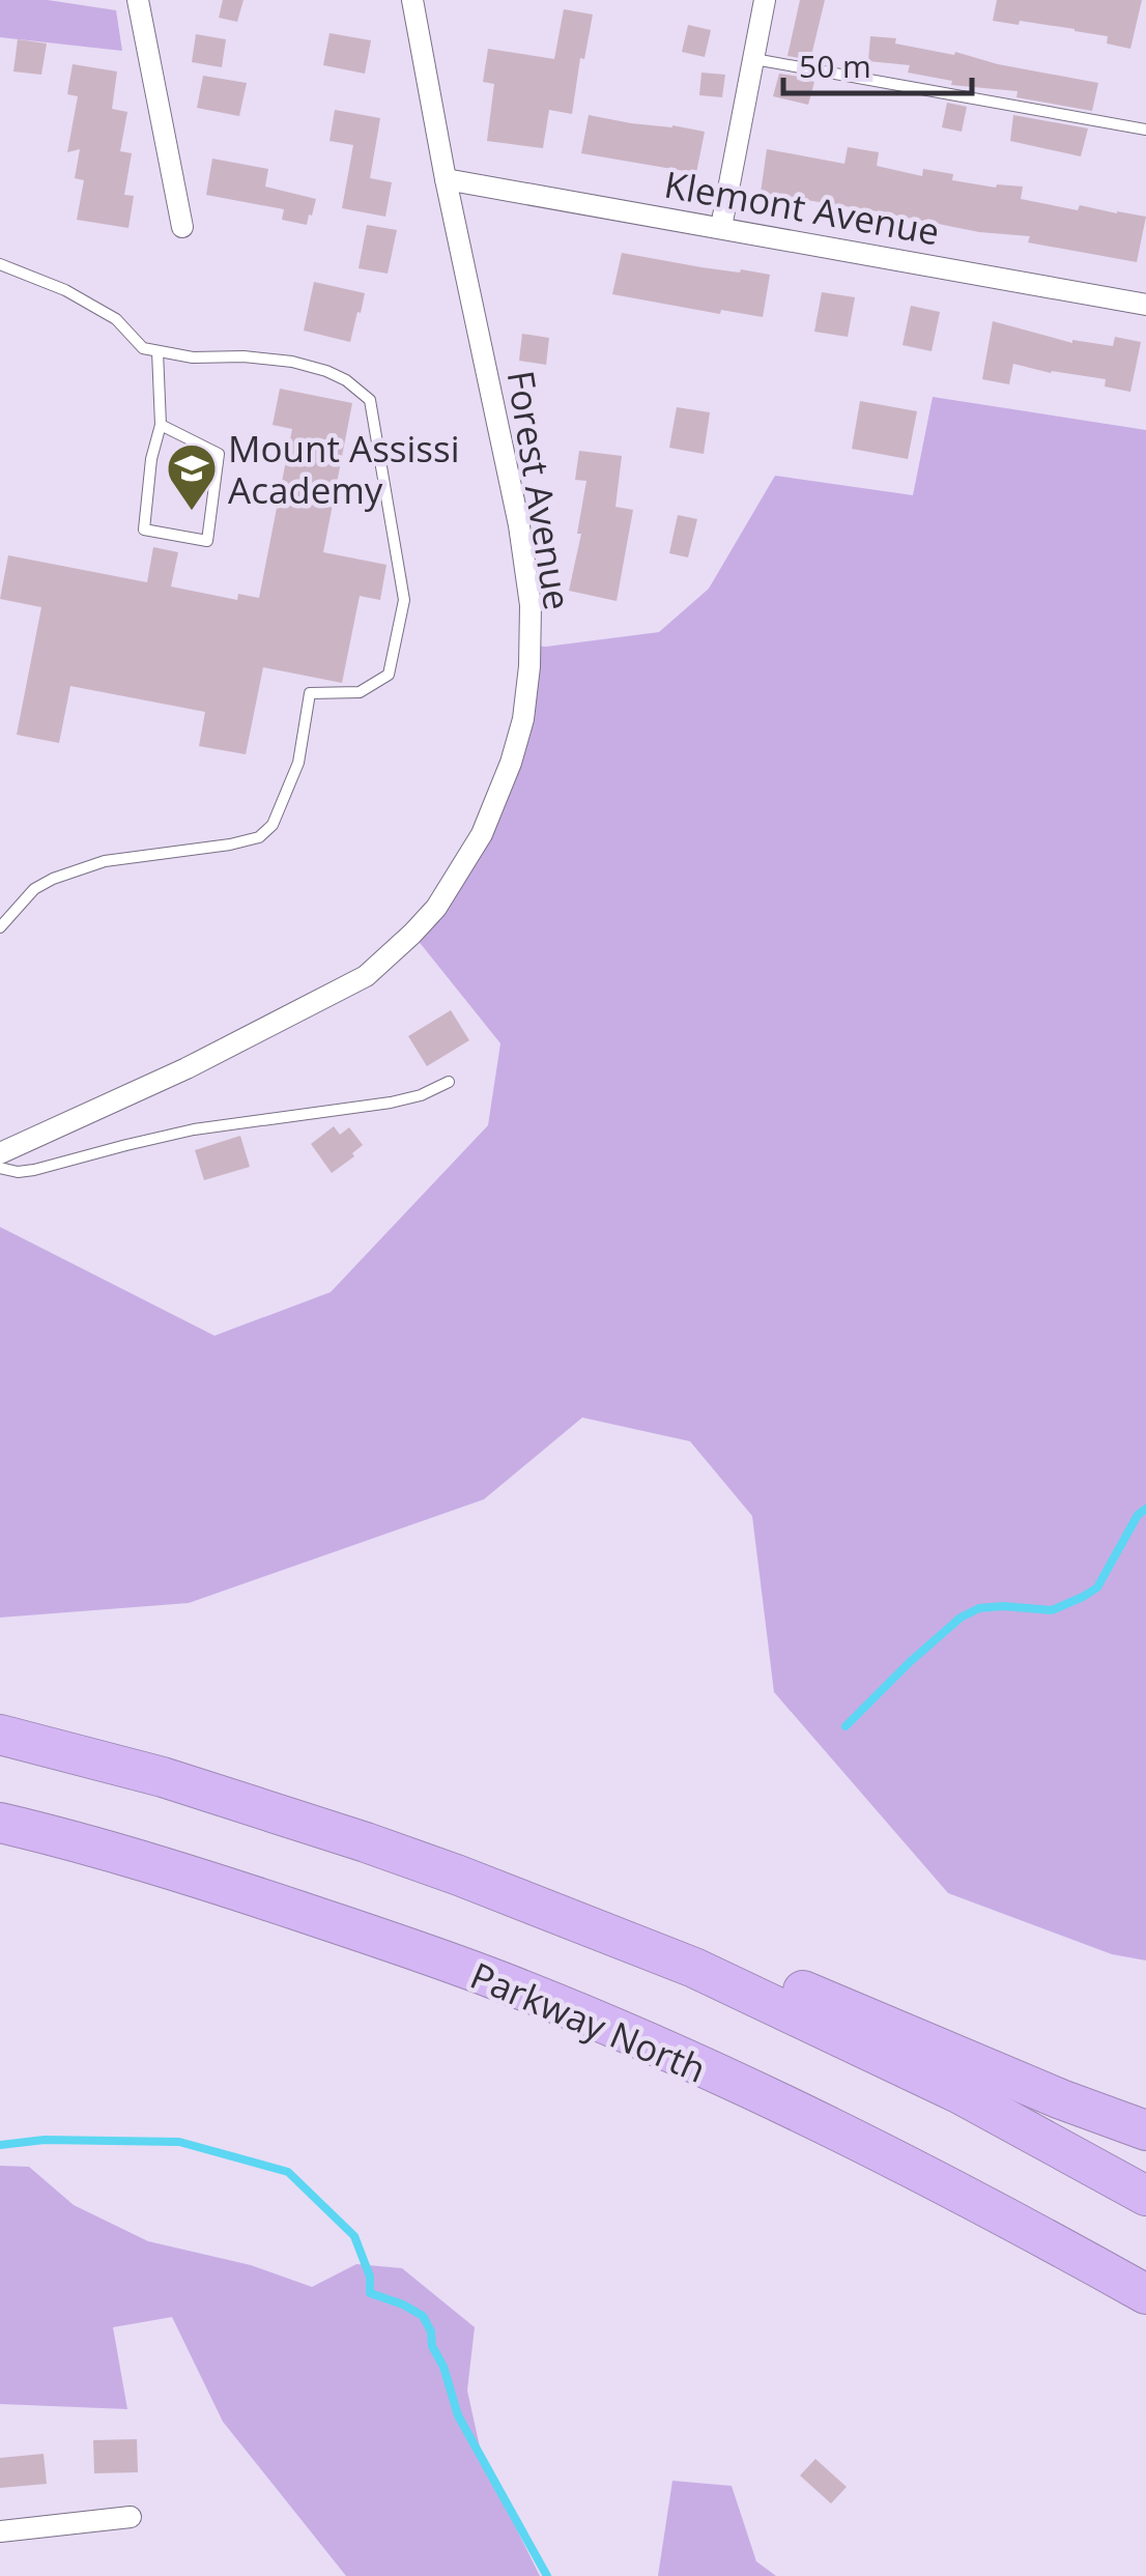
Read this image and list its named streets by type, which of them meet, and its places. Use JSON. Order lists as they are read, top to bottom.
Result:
{
  "streets": {
    "highway": ["Parkway North"],
    "street": ["Klemont Avenue", "Forest Avenue"]
  },
  "crossings": [
    ["Klemont Avenue", "Forest Avenue"]
  ],
  "places": {
    "school or university": ["Mount Assissi Academy"]
  },
  "scale_bar": "50 m"
}
